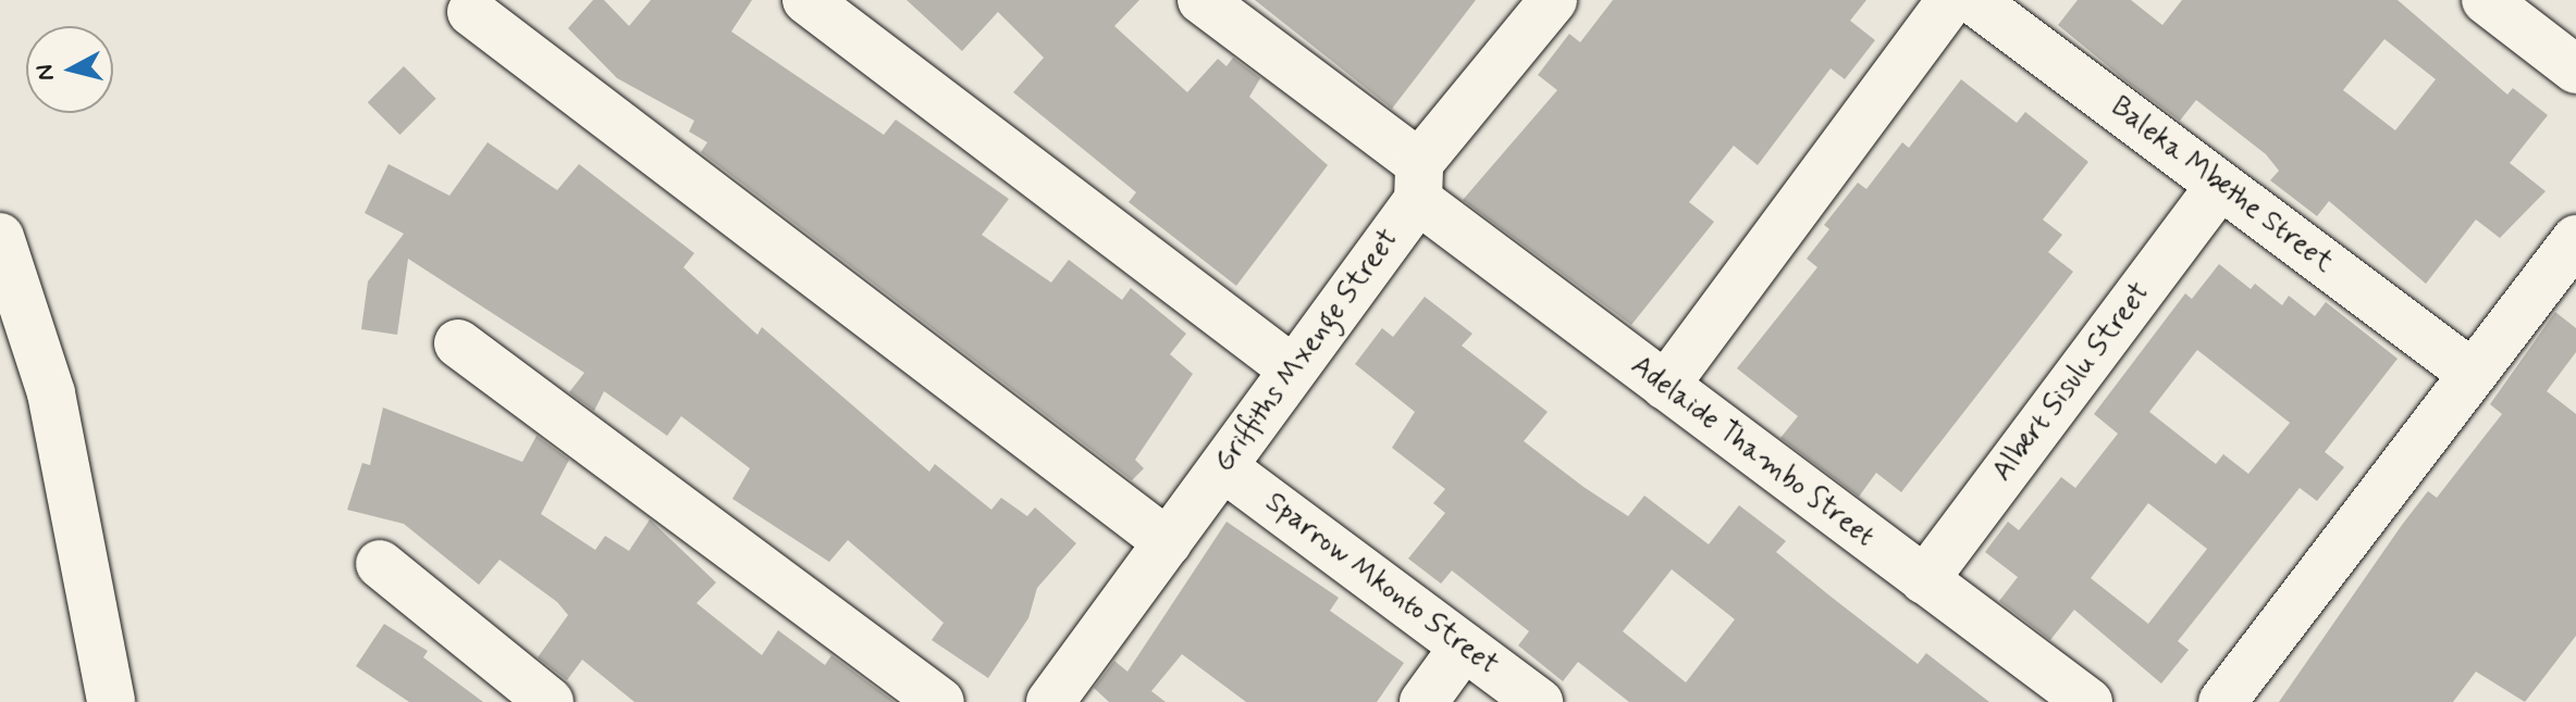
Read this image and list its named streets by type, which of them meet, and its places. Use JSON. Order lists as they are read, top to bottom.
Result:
{
  "streets": {
    "street": [
      "Baleka Mbethe Street",
      "Griffiths Mxenge Street",
      "Albert Sisulu Street",
      "Adelaide Thambo Street",
      "Sparrow Mkonto Street"
    ]
  },
  "crossings": [
    ["Baleka Mbethe Street", "Albert Sisulu Street"],
    ["Griffiths Mxenge Street", "Adelaide Thambo Street"],
    ["Griffiths Mxenge Street", "Sparrow Mkonto Street"],
    ["Albert Sisulu Street", "Adelaide Thambo Street"]
  ],
  "north": "left"
}
